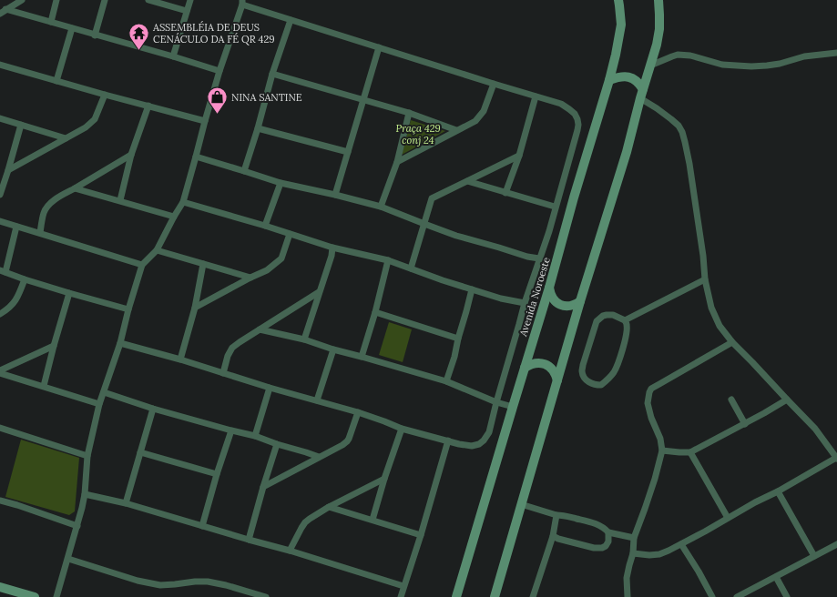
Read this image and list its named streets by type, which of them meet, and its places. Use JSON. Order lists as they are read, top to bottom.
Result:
{
  "streets": {
    "street": ["Avenida Noroeste"]
  },
  "parks": ["Praça 429 conj 24"],
  "places": {
    "temple": ["ASSEMBLÉIA DE DEUS CENÁCULO DA FÉ QR 429"],
    "shop": ["NINA SANTINE"]
  }
}
